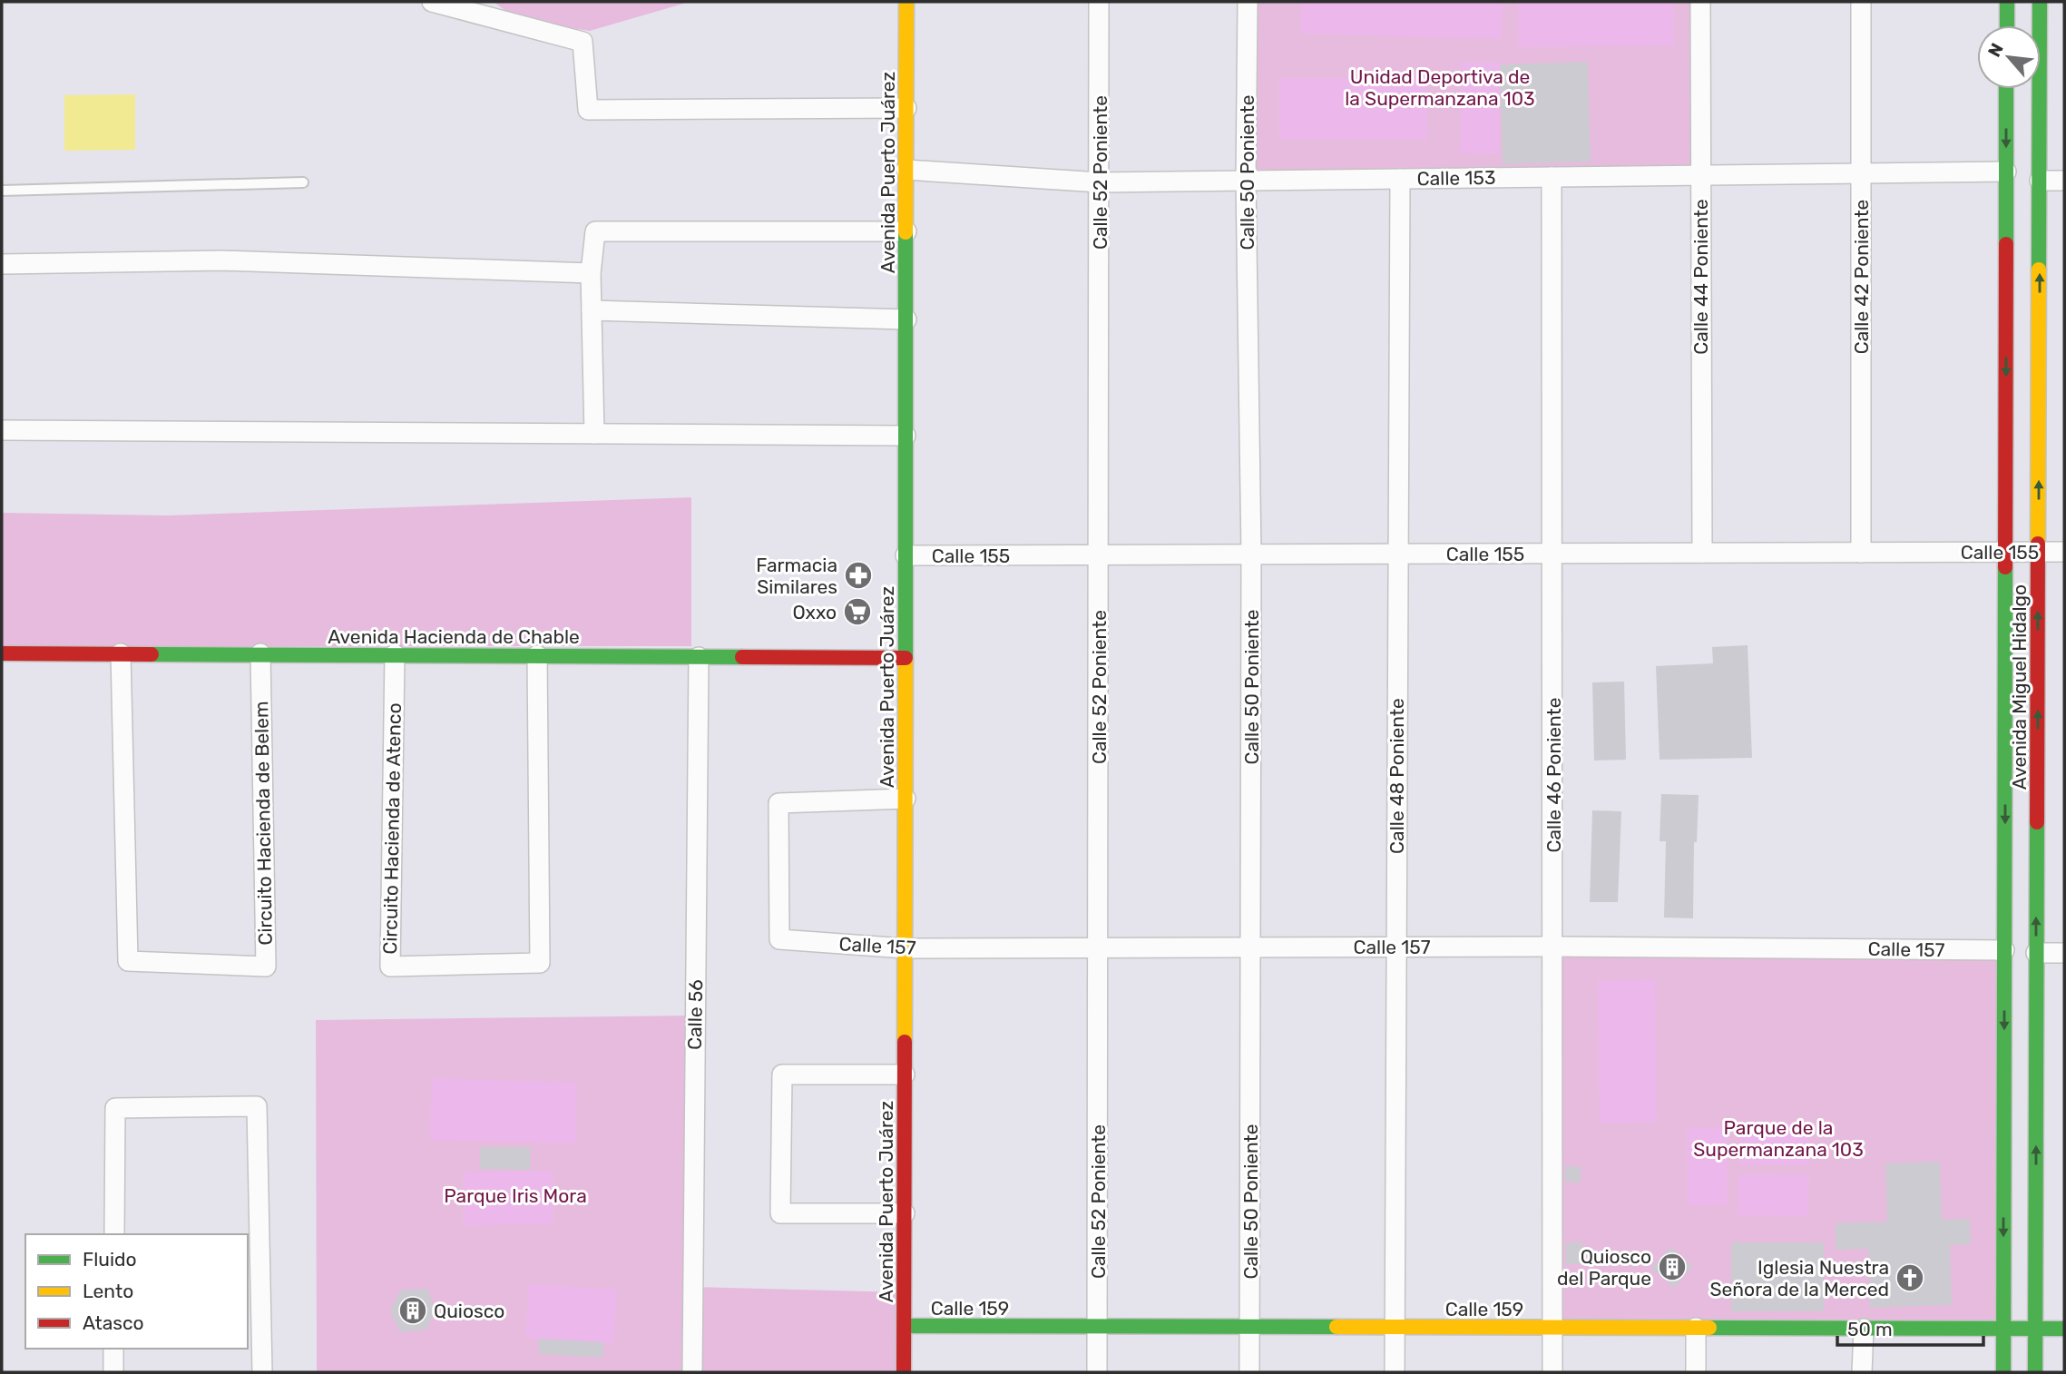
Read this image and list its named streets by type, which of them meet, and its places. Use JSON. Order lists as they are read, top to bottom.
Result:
{
  "streets": {
    "street": [
      "Avenida Puerto Juárez",
      "Calle 52 Poniente",
      "Calle 50 Poniente",
      "Calle 153",
      "Calle 44 Poniente",
      "Calle 42 Poniente",
      "Calle 155",
      "Avenida Hacienda de Chable",
      "Avenida Miguel Hidalgo",
      "Calle 46 Poniente",
      "Calle 48 Poniente",
      "Circuito Hacienda de Belem",
      "Circuito Hacienda de Atenco",
      "Calle 157",
      "Calle 56",
      "Calle 159"
    ]
  },
  "crossings": [
    ["Avenida Puerto Juárez", "Calle 153"],
    ["Avenida Puerto Juárez", "Calle 155"],
    ["Avenida Puerto Juárez", "Avenida Hacienda de Chable"],
    ["Avenida Puerto Juárez", "Calle 157"],
    ["Avenida Puerto Juárez", "Calle 159"],
    ["Calle 52 Poniente", "Calle 153"],
    ["Calle 52 Poniente", "Calle 155"],
    ["Calle 52 Poniente", "Calle 157"],
    ["Calle 52 Poniente", "Calle 159"],
    ["Calle 50 Poniente", "Calle 153"],
    ["Calle 50 Poniente", "Calle 155"],
    ["Calle 50 Poniente", "Calle 157"],
    ["Calle 50 Poniente", "Calle 159"],
    ["Calle 153", "Calle 44 Poniente"],
    ["Calle 153", "Calle 42 Poniente"],
    ["Calle 153", "Avenida Miguel Hidalgo"],
    ["Calle 153", "Calle 46 Poniente"],
    ["Calle 153", "Calle 48 Poniente"],
    ["Calle 44 Poniente", "Calle 155"],
    ["Calle 42 Poniente", "Calle 155"],
    ["Calle 155", "Avenida Miguel Hidalgo"],
    ["Calle 155", "Calle 46 Poniente"],
    ["Calle 155", "Calle 48 Poniente"],
    ["Avenida Hacienda de Chable", "Circuito Hacienda de Belem"],
    ["Avenida Hacienda de Chable", "Circuito Hacienda de Atenco"],
    ["Avenida Hacienda de Chable", "Calle 56"],
    ["Avenida Miguel Hidalgo", "Calle 157"],
    ["Avenida Miguel Hidalgo", "Calle 159"],
    ["Calle 46 Poniente", "Calle 157"],
    ["Calle 46 Poniente", "Calle 159"],
    ["Calle 48 Poniente", "Calle 157"],
    ["Calle 48 Poniente", "Calle 159"]
  ],
  "parks": ["Unidad Deportiva de la Supermanzana 103", "Parque de la Supermanzana 103", "Parque Iris Mora"],
  "places": {
    "pharmacy": ["Farmacia Similares"],
    "supermarket": ["Oxxo"],
    "building": ["Quiosco del Parque", "Quiosco"],
    "church": ["Iglesia Nuestra Señora de la Merced"]
  },
  "legend": ["Fluido", "Lento", "Atasco"],
  "scale_bar": "50 m",
  "north": "top left"
}
